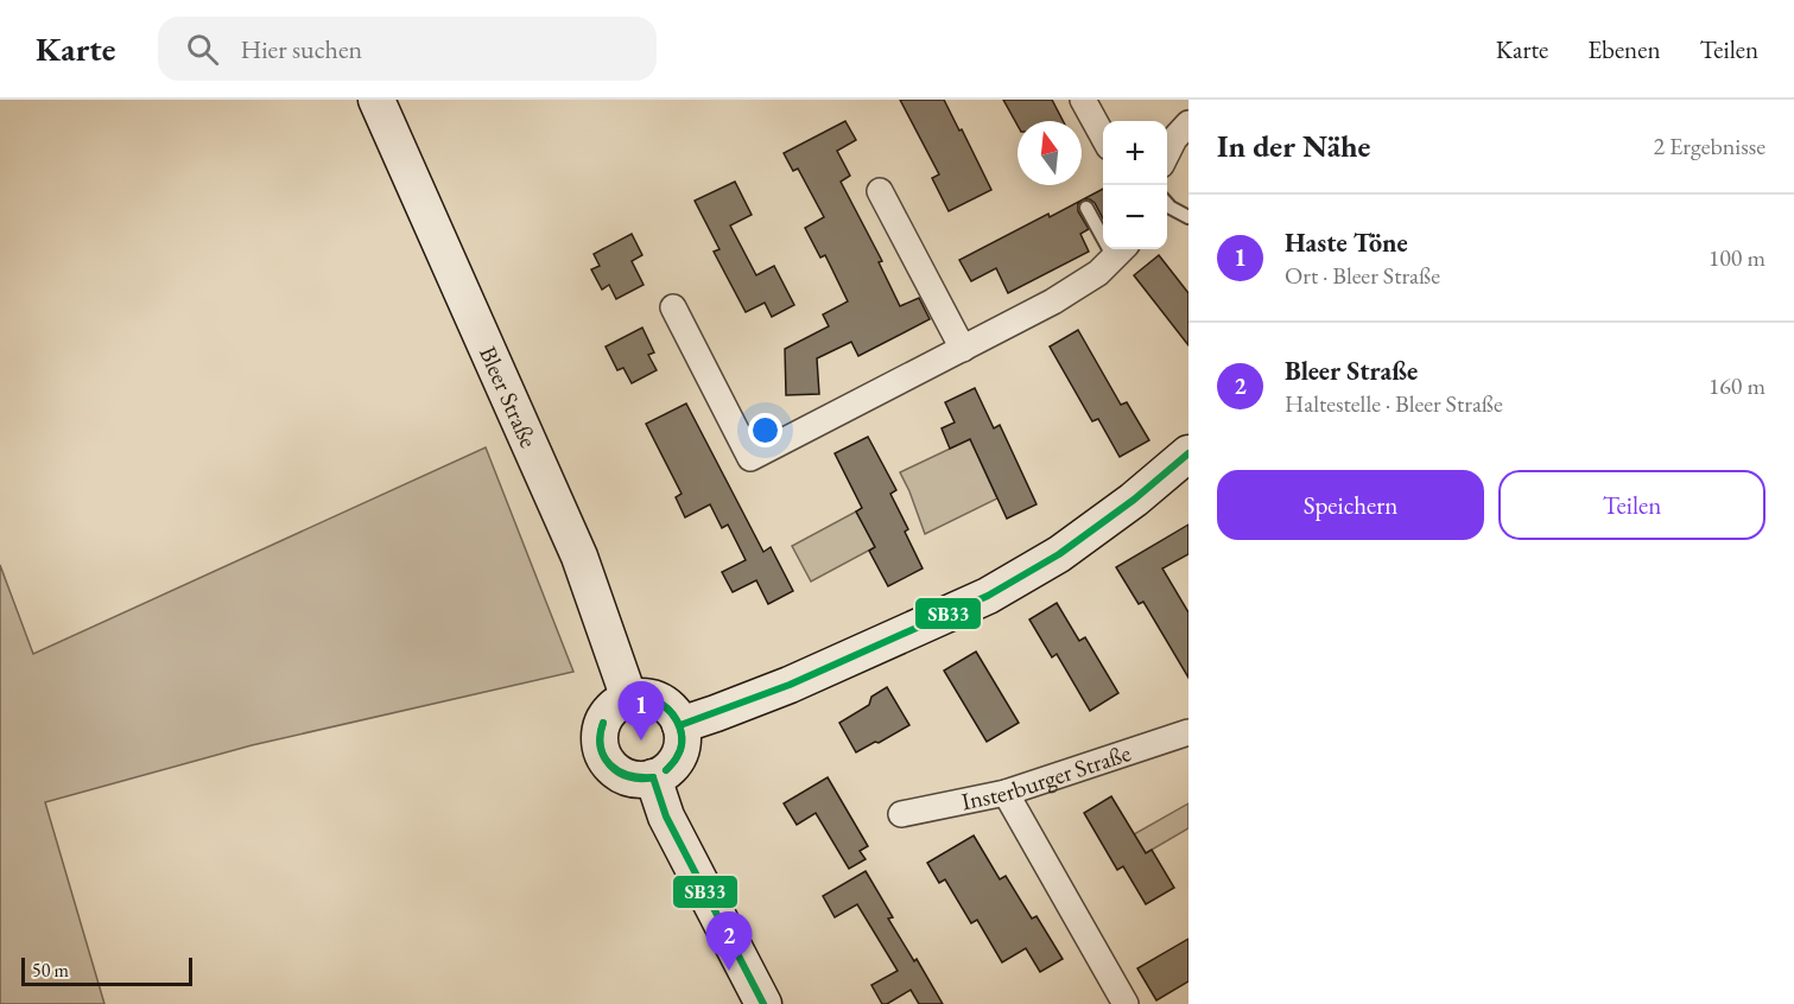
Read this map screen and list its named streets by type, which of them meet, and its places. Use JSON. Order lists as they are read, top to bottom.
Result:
{
  "streets": {
    "street": ["Bleer Straße", "Insterburger Straße"]
  },
  "lines": ["transit line SB33"],
  "scale_bar": "50 m",
  "north": "top",
  "page": {
    "header": "Karte",
    "search": "Hier suchen",
    "nav": ["Karte", "Ebenen", "Teilen"],
    "heading": ["In der Nähe", "2 Ergebnisse"],
    "map_buttons": ["+", "−"],
    "list": [
      {
        "mark": "1",
        "name": "Haste Töne",
        "note": "Ort · Bleer Straße",
        "value": "100 m"
      },
      {
        "mark": "2",
        "name": "Bleer Straße",
        "note": "Haltestelle · Bleer Straße",
        "value": "160 m"
      }
    ],
    "buttons": ["Speichern", "Teilen"],
    "pins": ["1", "2"],
    "scale": "50 m"
  }
}
